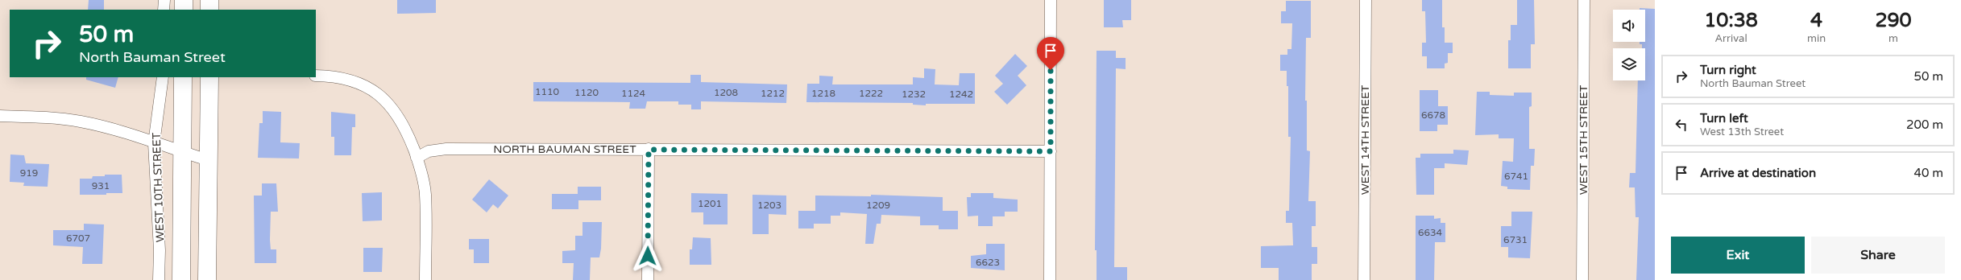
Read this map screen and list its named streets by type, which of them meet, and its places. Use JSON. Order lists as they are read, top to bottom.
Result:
{
  "streets": {
    "main road": ["WEST 10TH STREET"],
    "street": ["WEST 14TH STREET", "WEST 15TH STREET", "NORTH BAUMAN STREET"]
  },
  "house_numbers": [
    "1110",
    "1120",
    "1208",
    "1124",
    "1212",
    "1218",
    "1222",
    "1232",
    "1242",
    "6678",
    "919",
    "6741",
    "931",
    "1201",
    "1203",
    "1209",
    "6634",
    "6707",
    "6731",
    "6623"
  ],
  "page": {
    "eta": [
      "10:38",
      "Arrival",
      "4",
      "min",
      "290",
      "m"
    ],
    "turn": ["50 m", "North Bauman Street"],
    "list": [
      {
        "name": "Turn right",
        "note": "North Bauman Street",
        "value": "50 m"
      },
      {
        "name": "Turn left",
        "note": "West 13th Street",
        "value": "200 m"
      },
      {
        "name": "Arrive at destination",
        "value": "40 m"
      }
    ],
    "buttons": ["Exit", "Share"]
  }
}
